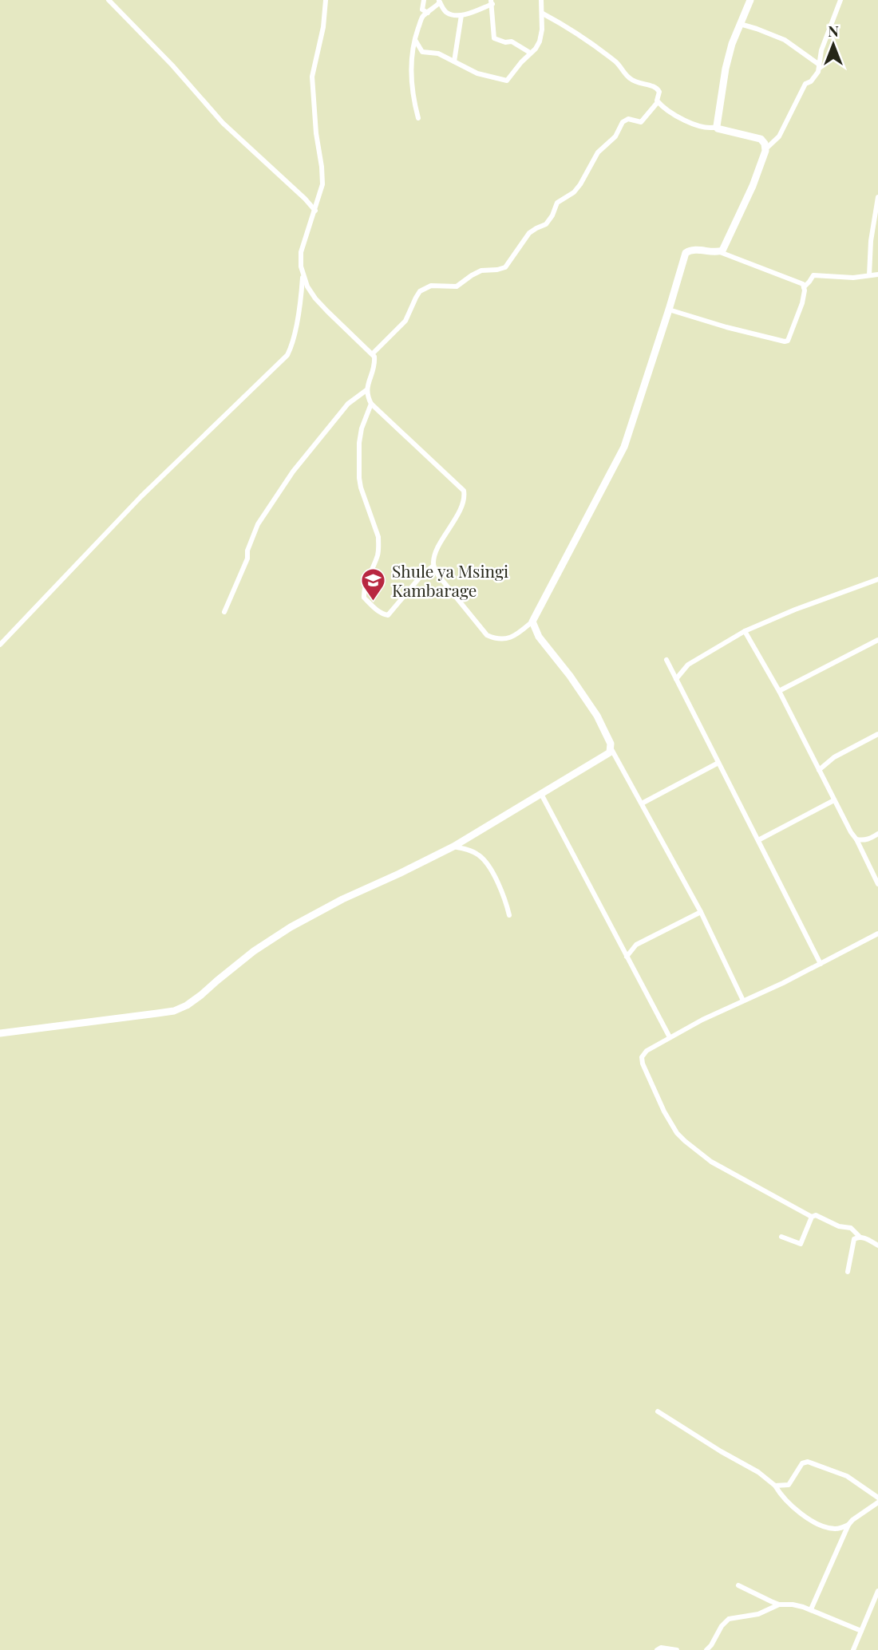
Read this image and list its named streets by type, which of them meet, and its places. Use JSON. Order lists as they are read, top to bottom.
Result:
{
  "places": {
    "school or university": ["Shule ya Msingi Kambarage"]
  },
  "north": "top"
}
